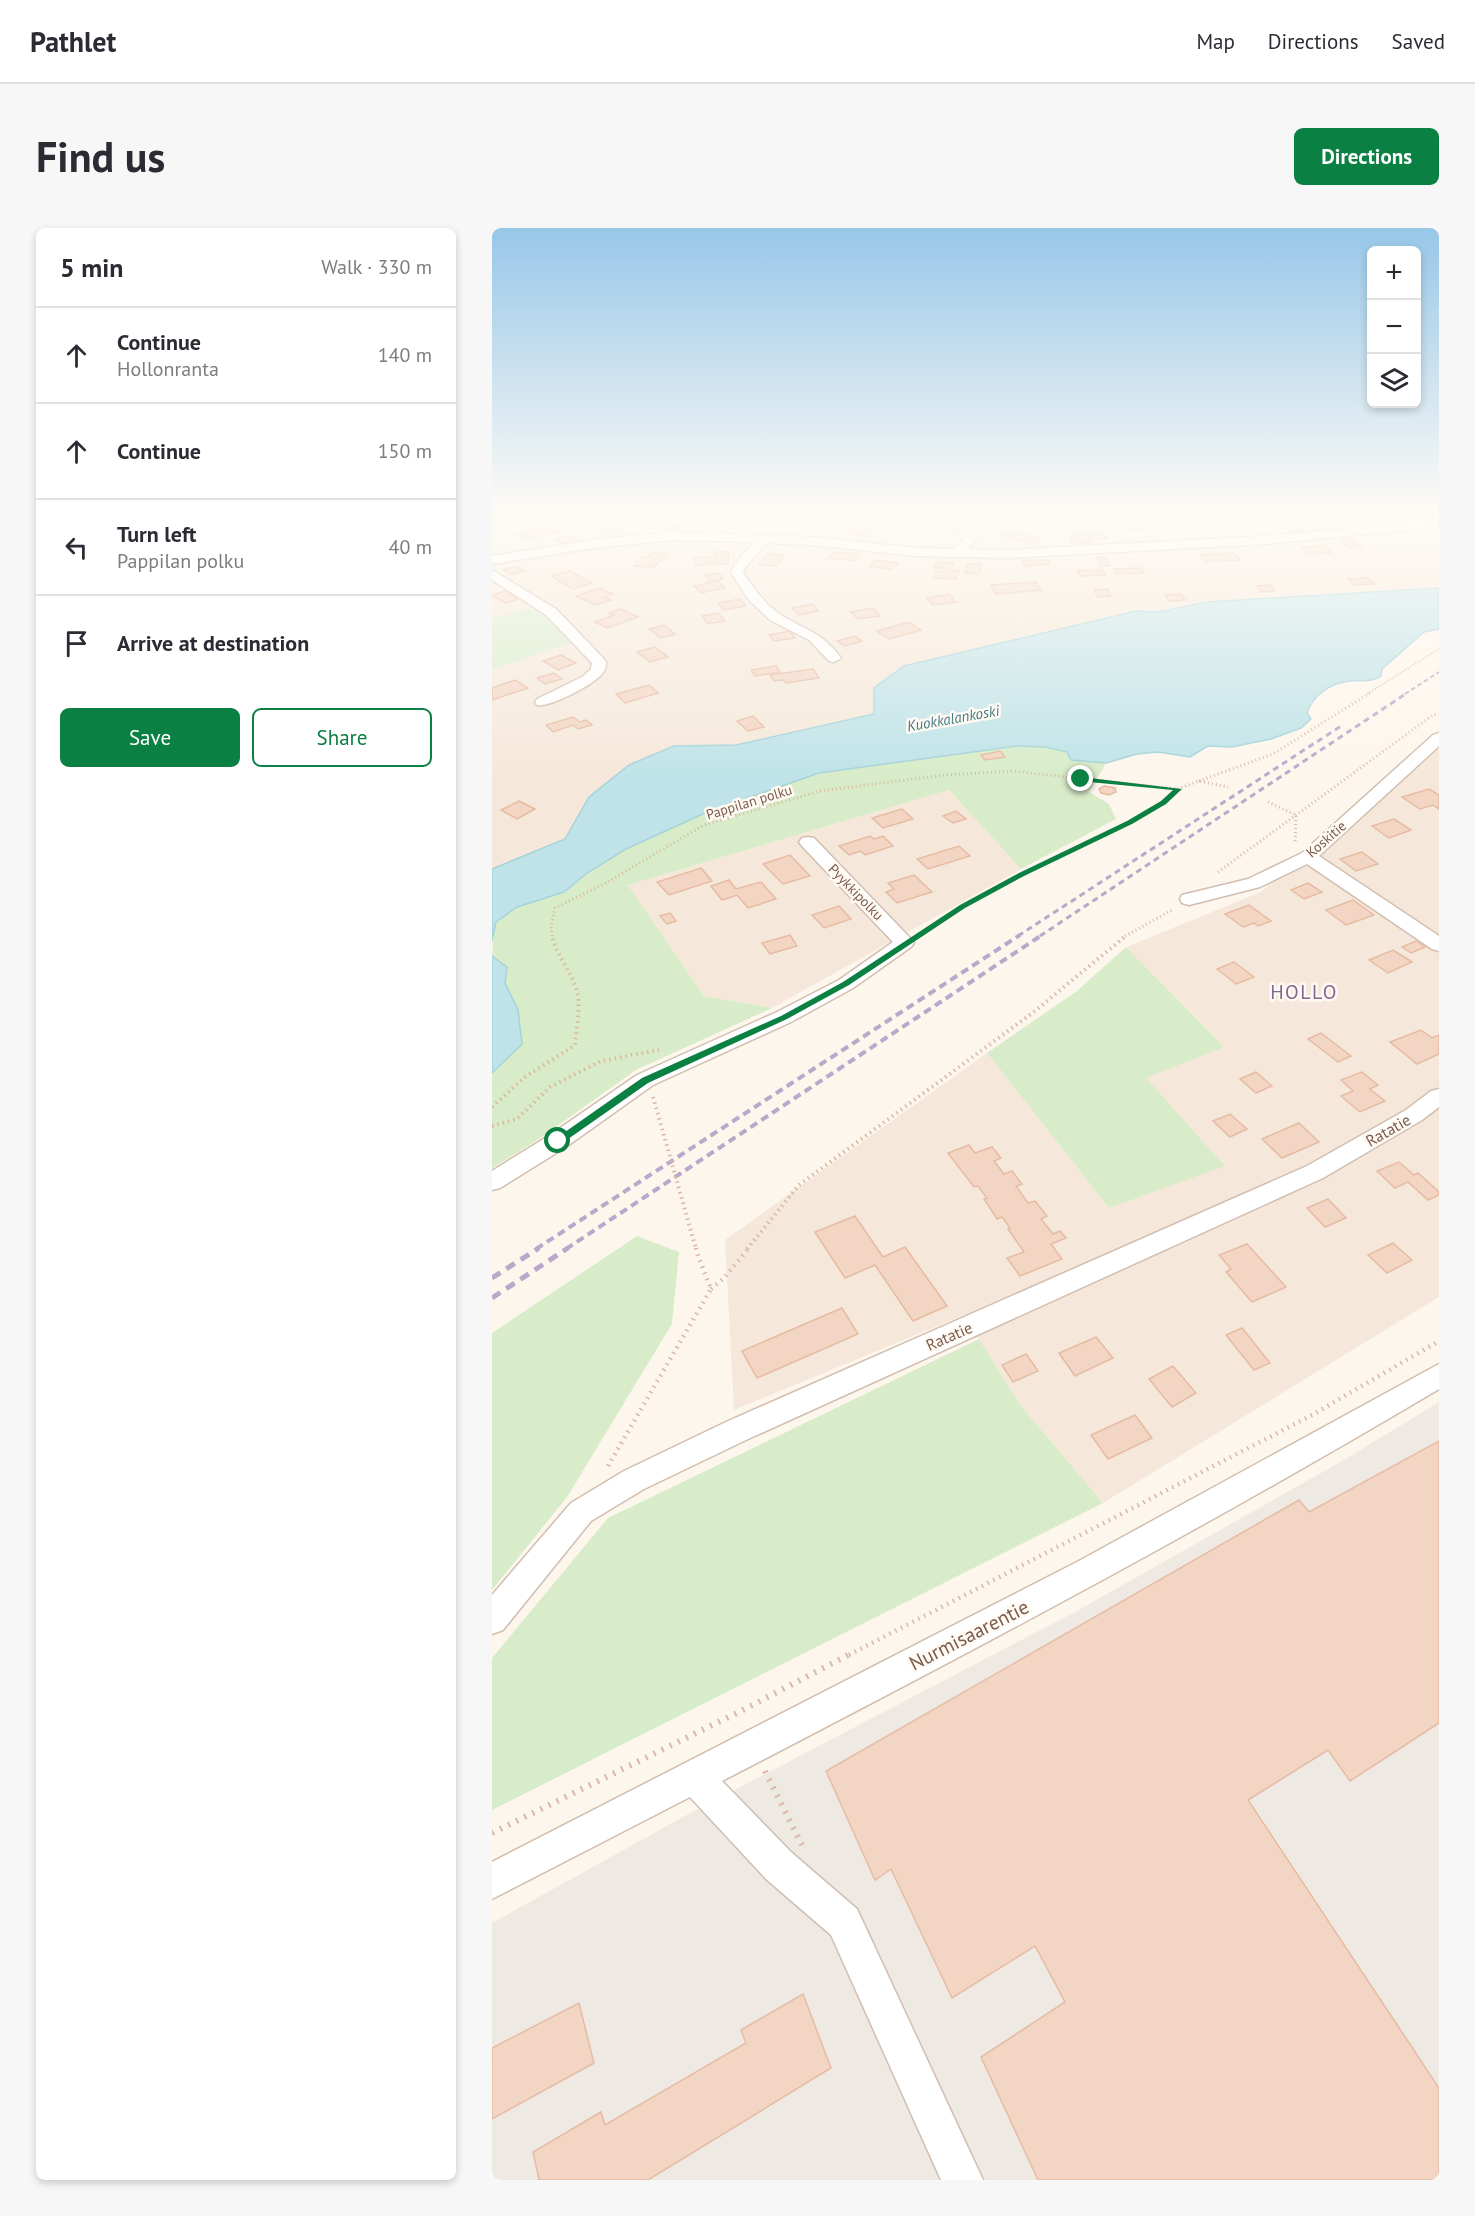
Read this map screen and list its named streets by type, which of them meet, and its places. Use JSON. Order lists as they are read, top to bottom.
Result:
{
  "streets": {
    "street": [
      "Koskitie",
      "Pyykkipolku",
      "Ratatie",
      "Nurmisaarentie"
    ],
    "path": ["Pappilan polku"]
  },
  "districts": ["HOLLO"],
  "water": ["Kuokkalankoski"],
  "page": {
    "header": "Pathlet",
    "nav": ["Map", "Directions", "Saved"],
    "buttons": [
      "Directions",
      ["Save", "Share"]
    ],
    "title": "Find us",
    "heading": ["5 min", "Walk · 330 m"],
    "map_buttons": ["+", "−"],
    "list": [
      ["Continue", "Hollonranta", "140 m"],
      ["Continue", "150 m"],
      ["Turn left", "Pappilan polku", "40 m"],
      "Arrive at destination"
    ]
  }
}
